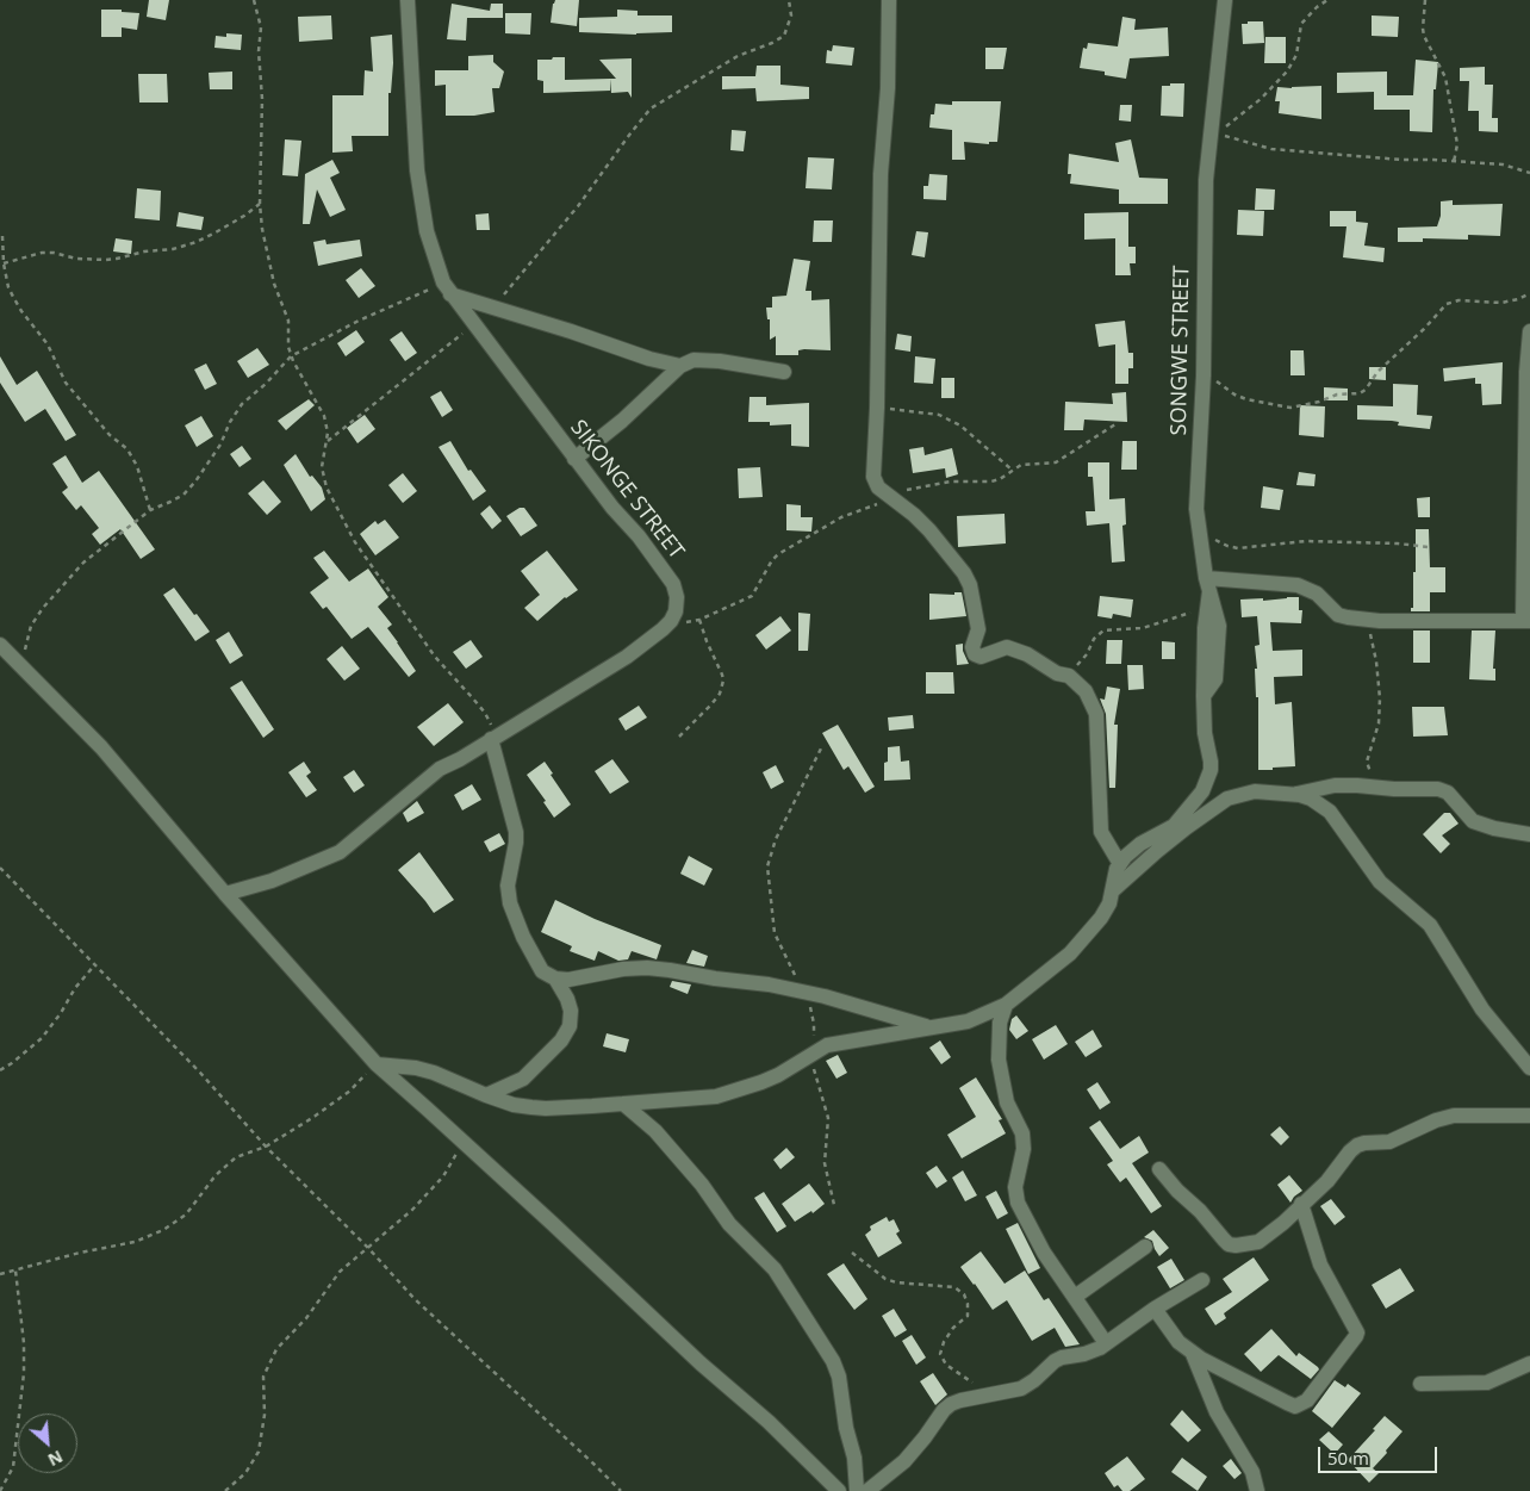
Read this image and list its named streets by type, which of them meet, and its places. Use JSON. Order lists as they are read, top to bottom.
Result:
{
  "streets": {
    "street": ["SONGWE STREET", "SIKONGE STREET"]
  },
  "scale_bar": "50 m",
  "north": "bottom right"
}
